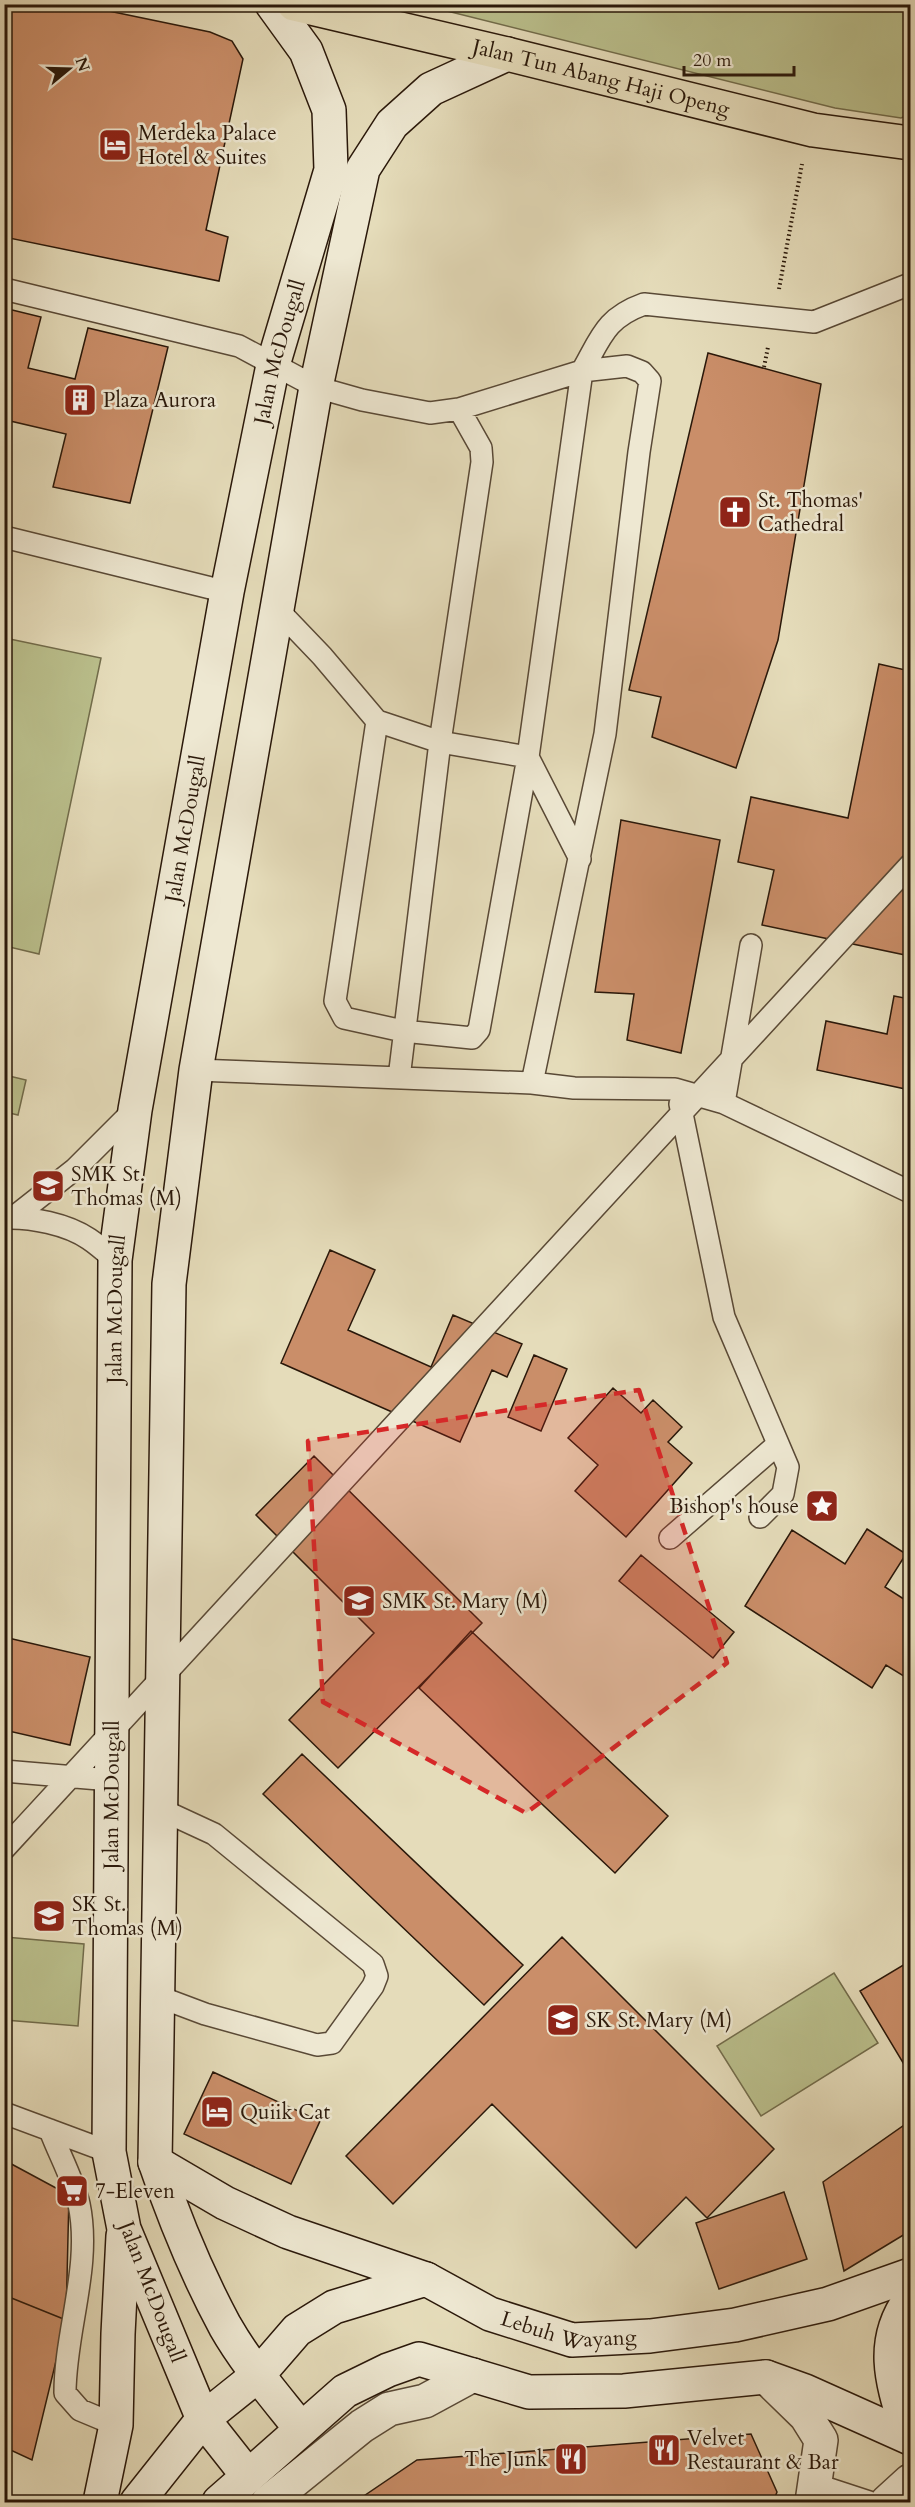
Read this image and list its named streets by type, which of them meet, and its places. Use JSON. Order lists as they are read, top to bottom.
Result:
{
  "streets": {
    "main road": ["Jalan Tun Abang Haji Openg", "Jalan McDougall", "Lebuh Wayang"]
  },
  "crossings": [
    ["Jalan Tun Abang Haji Openg", "Jalan McDougall"],
    ["Jalan McDougall", "Lebuh Wayang"]
  ],
  "places": {
    "hotel": ["Merdeka Palace Hotel & Suites", "Quiik Cat"],
    "building": ["Plaza Aurora"],
    "church": ["St. Thomas' Cathedral"],
    "school or university": [
      "SMK St. Thomas (M)",
      "SMK St. Mary (M)",
      "SK St. Thomas (M)",
      "SK St. Mary (M)"
    ],
    "place": ["Bishop's house"],
    "supermarket": ["7-Eleven"],
    "restaurant": ["Velvet Restaurant & Bar", "The Junk"]
  },
  "scale_bar": "20 m",
  "north": "right"
}
